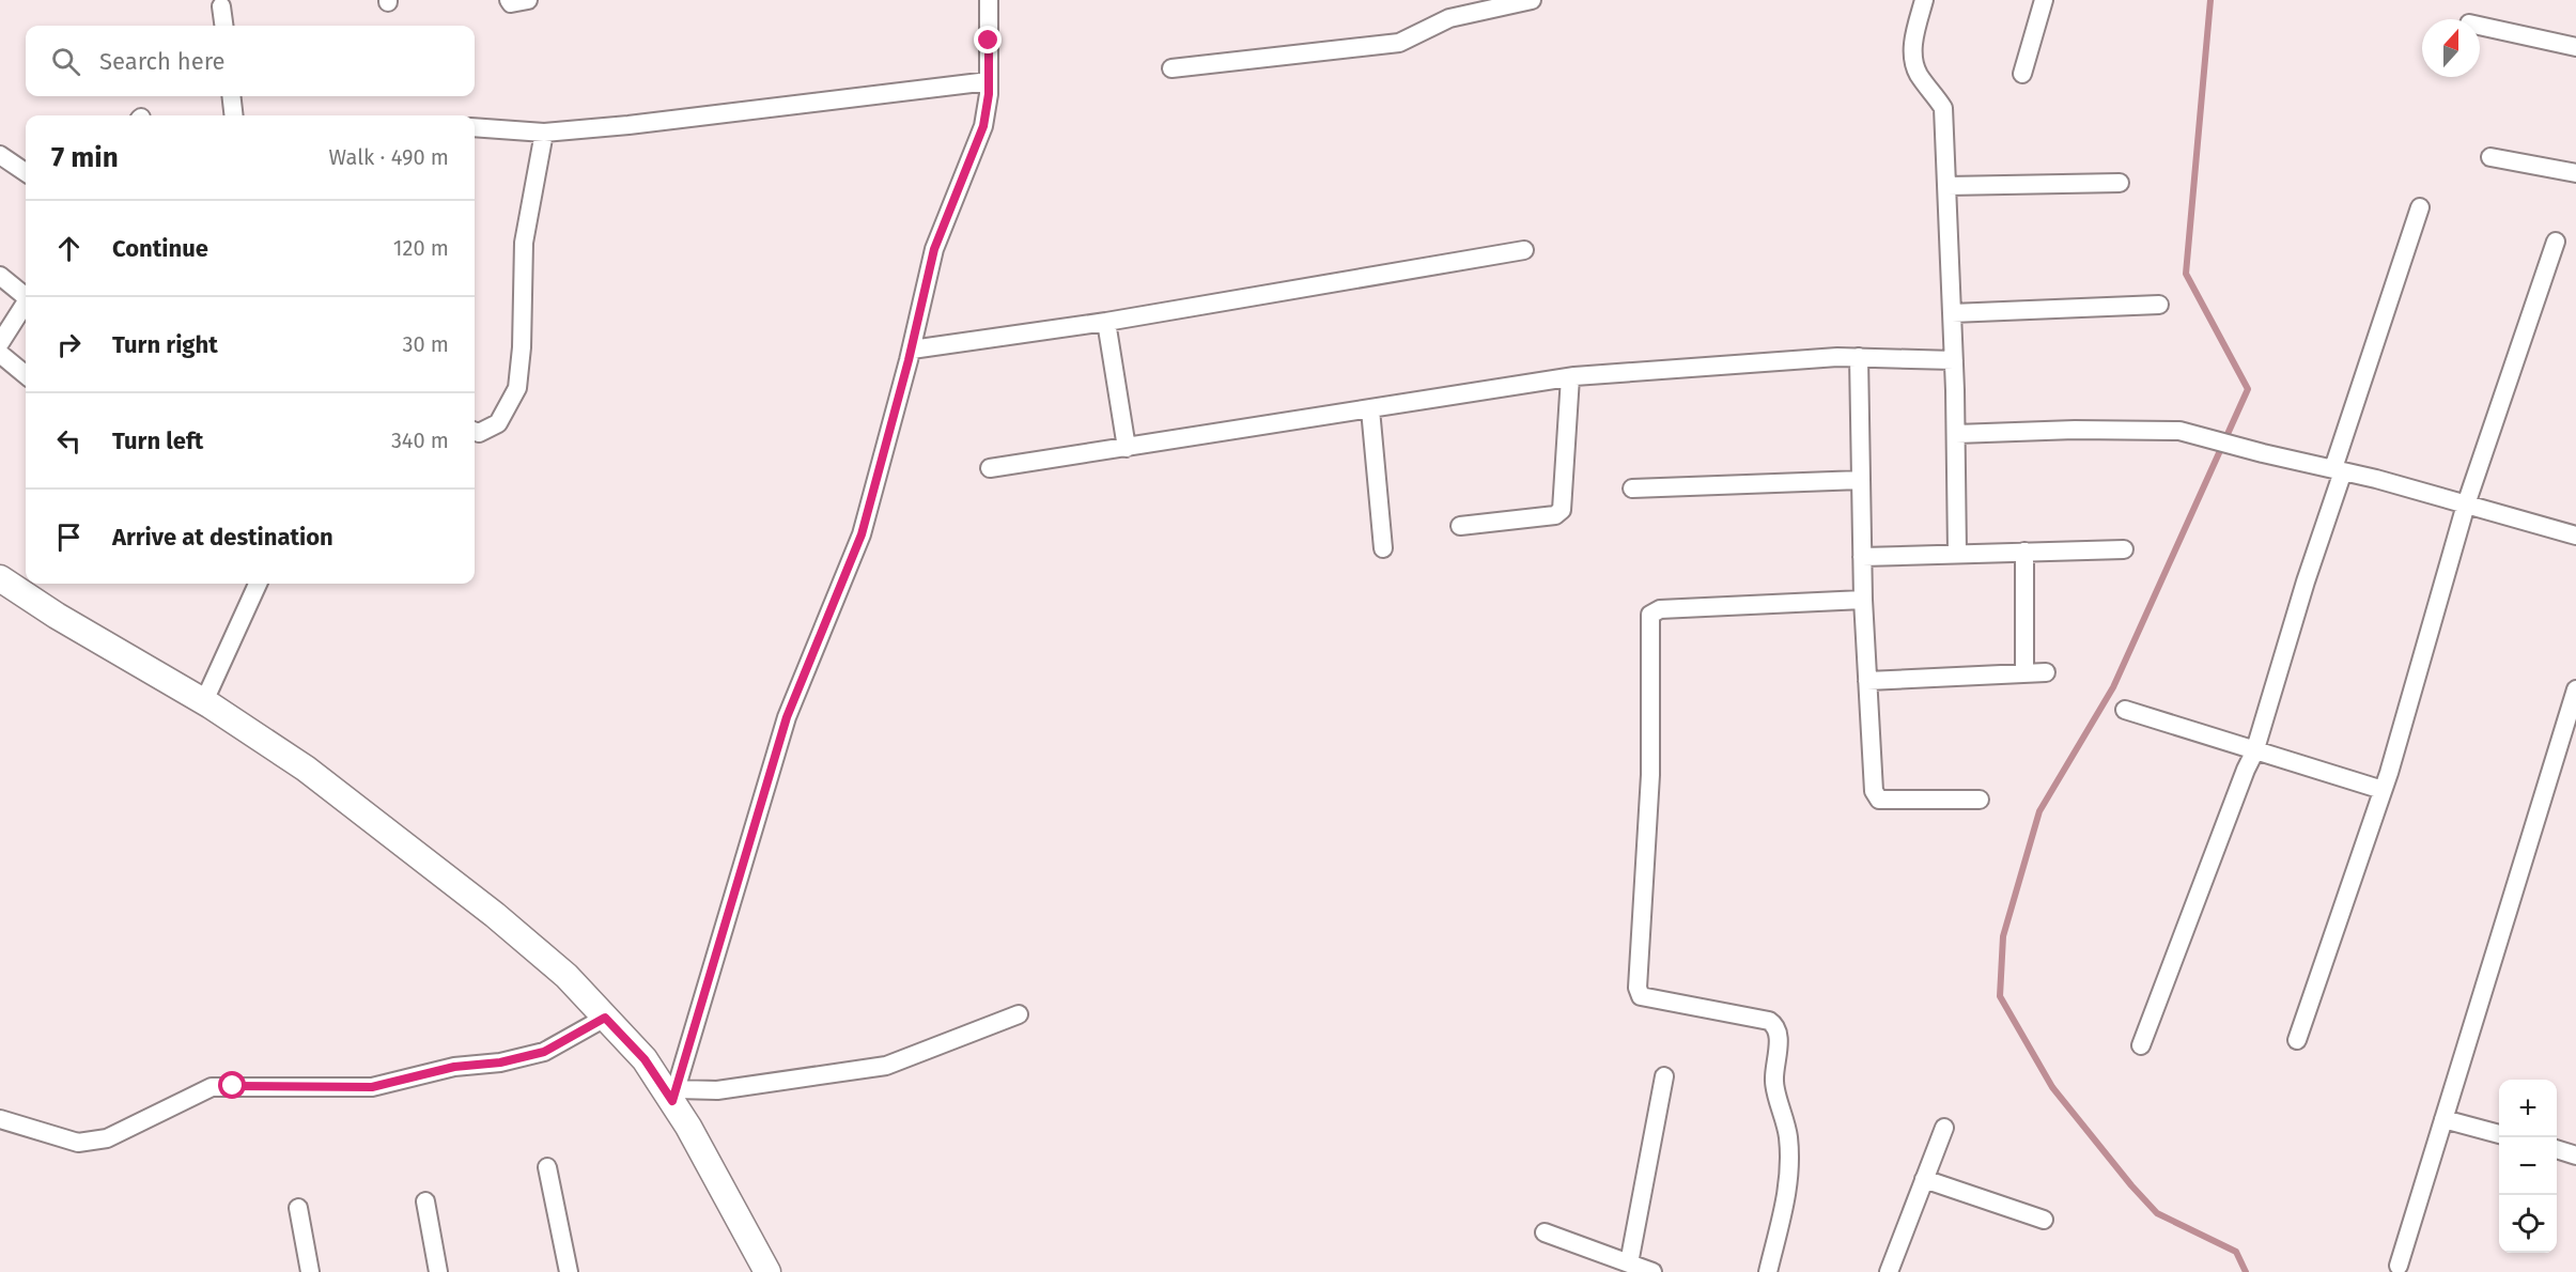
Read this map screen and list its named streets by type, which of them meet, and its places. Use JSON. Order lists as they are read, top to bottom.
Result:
{
  "north": "top",
  "page": {
    "search": "Search here",
    "heading": ["7 min", "Walk · 490 m"],
    "list": [
      ["Continue", "120 m"],
      ["Turn right", "30 m"],
      ["Turn left", "340 m"],
      "Arrive at destination"
    ],
    "map_buttons": ["+", "−"]
  }
}
